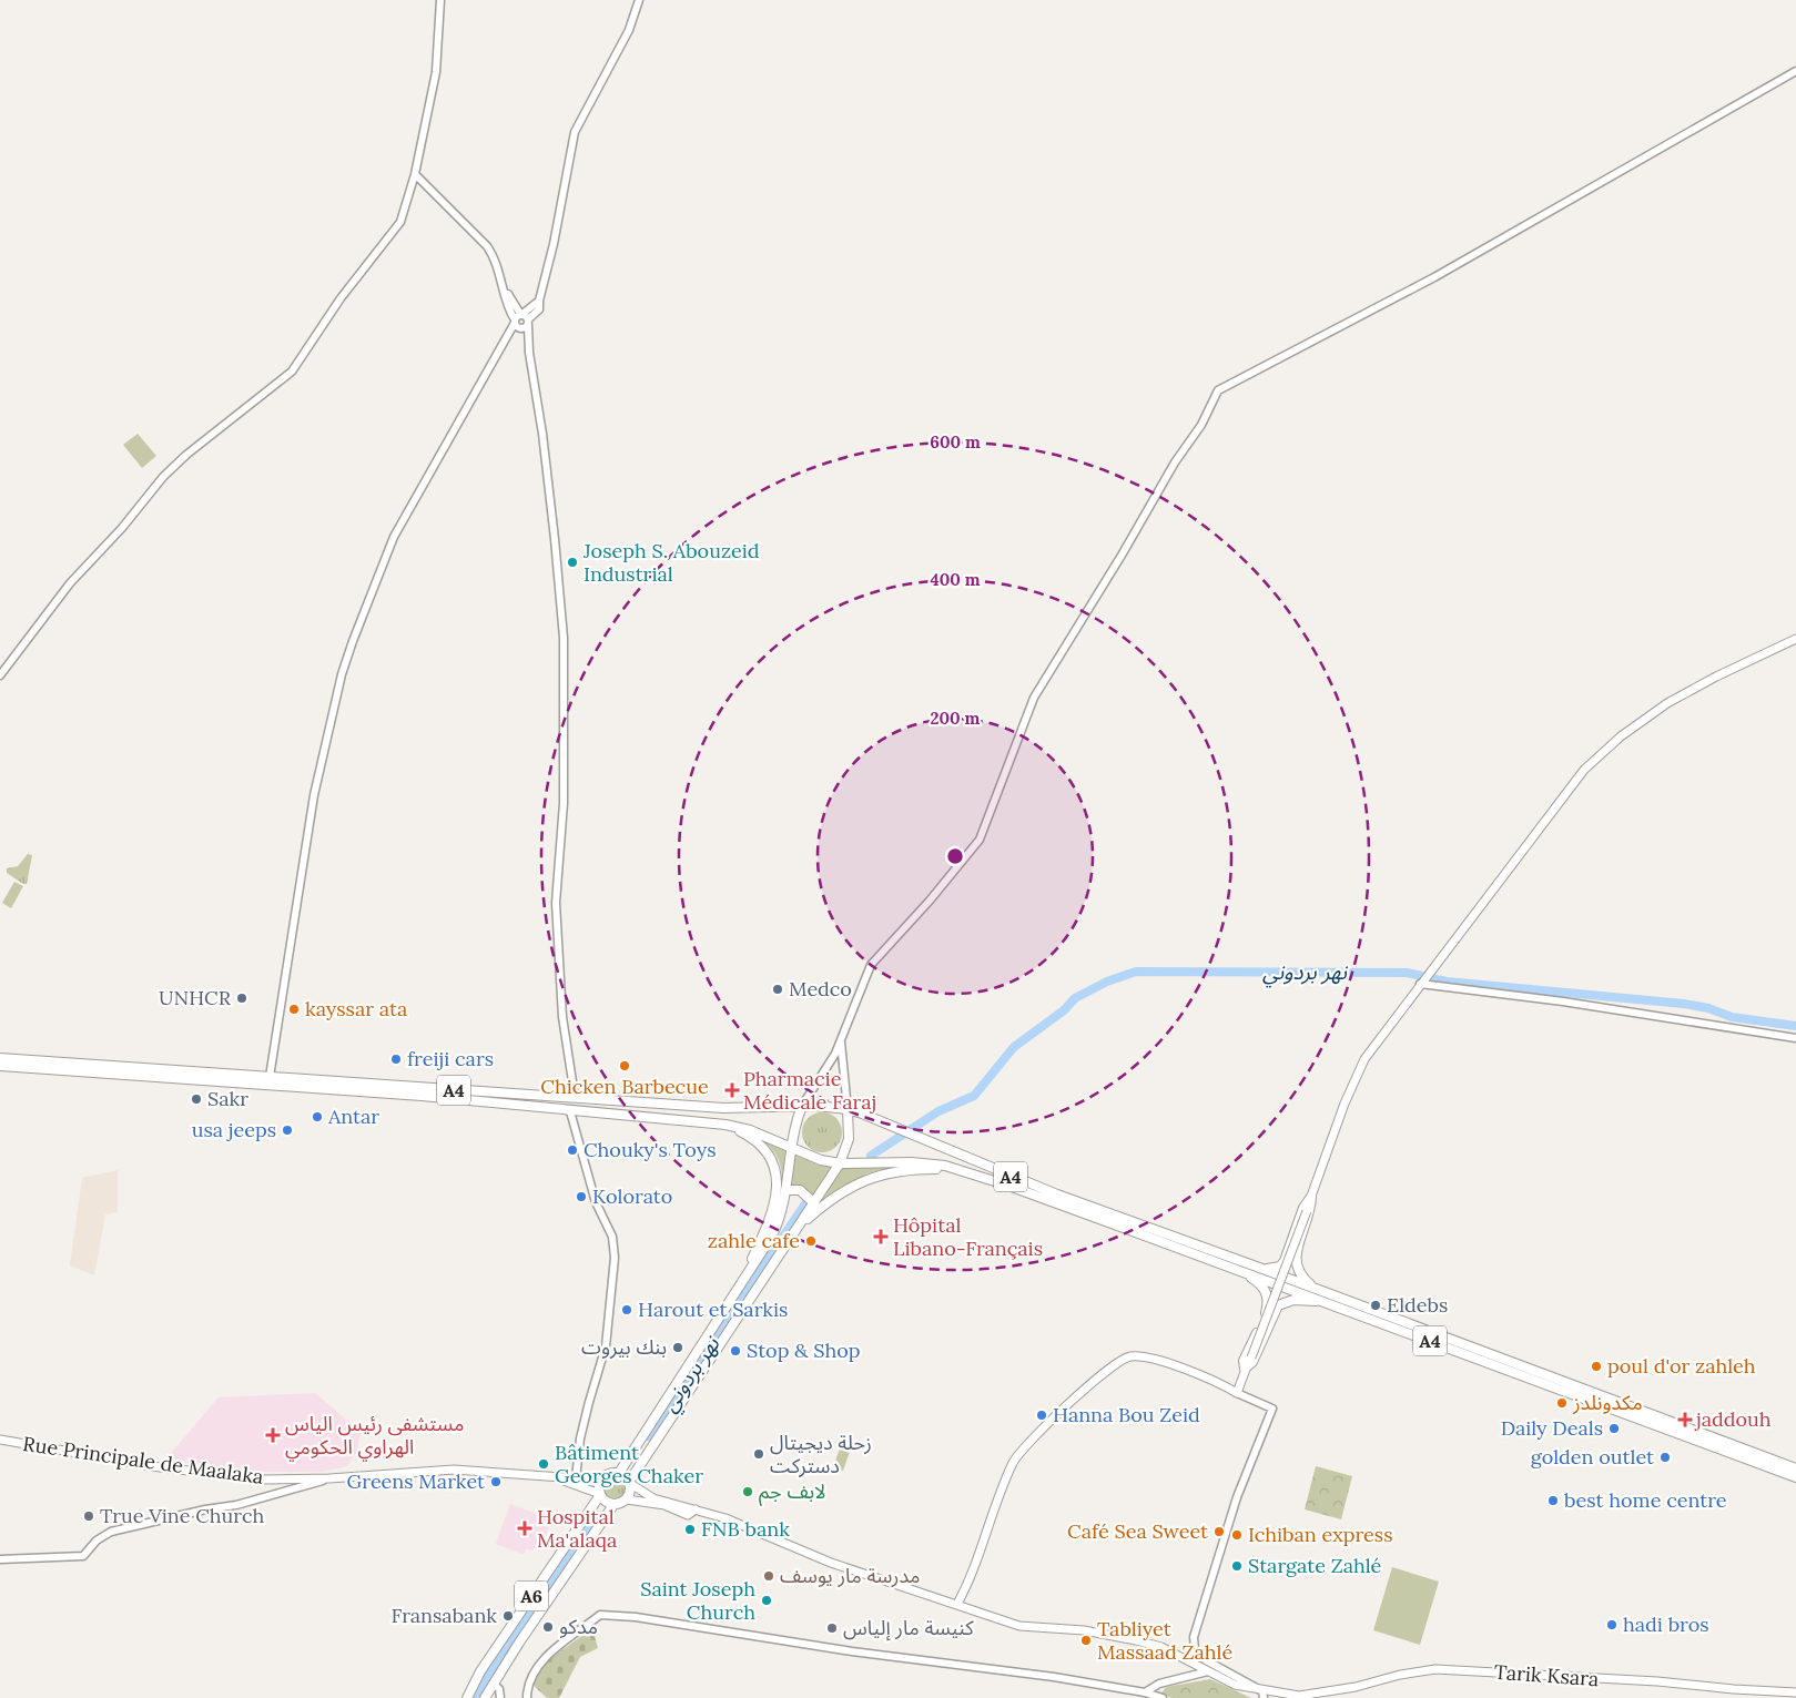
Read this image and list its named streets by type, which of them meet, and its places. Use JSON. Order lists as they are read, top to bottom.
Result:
{
  "streets": {
    "highway": ["A4", "A6"],
    "main road": ["Rue Principale de Maalaka", "Tarik Ksara"]
  },
  "crossings": [
    ["Rue Principale de Maalaka", "A6"]
  ],
  "water": ["نهر بردوني"],
  "places": {
    "other": [
      "Joseph S. Abouzeid Industrial",
      "Medco",
      "UNHCR",
      "kayssar ata",
      "freiji cars",
      "Chicken Barbecue",
      "Sakr",
      "Antar",
      "usa jeeps",
      "Chouky's Toys",
      "Kolorato",
      "zahle cafe",
      "Eldebs",
      "Harout et Sarkis",
      "بنك بيروت",
      "Stop & Shop",
      "poul d'or zahleh",
      "مكدونلدز",
      "Hanna Bou Zeid",
      "Daily Deals",
      "زحلة ديجيتال دستركت",
      "golden outlet",
      "Bâtiment Georges Chaker",
      "Greens Market",
      "لابف جم",
      "best home centre",
      "True Vine Church",
      "FNB bank",
      "Café Sea Sweet",
      "Ichiban express",
      "Stargate Zahlé",
      "مدرسة مار يوسف",
      "Saint Joseph Church",
      "Fransabank",
      "hadi bros",
      "مدكو",
      "كنيسة مار إلياس",
      "Tabliyet Massaad Zahlé"
    ],
    "health": [
      "Pharmacie Médicale Faraj",
      "Hôpital Libano-Français",
      "jaddouh",
      "مستشفى رئيس الياس الهراوي الحكومي",
      "Hospital Ma'alaqa"
    ]
  },
  "rings": ["600 m", "400 m", "200 m"]
}
